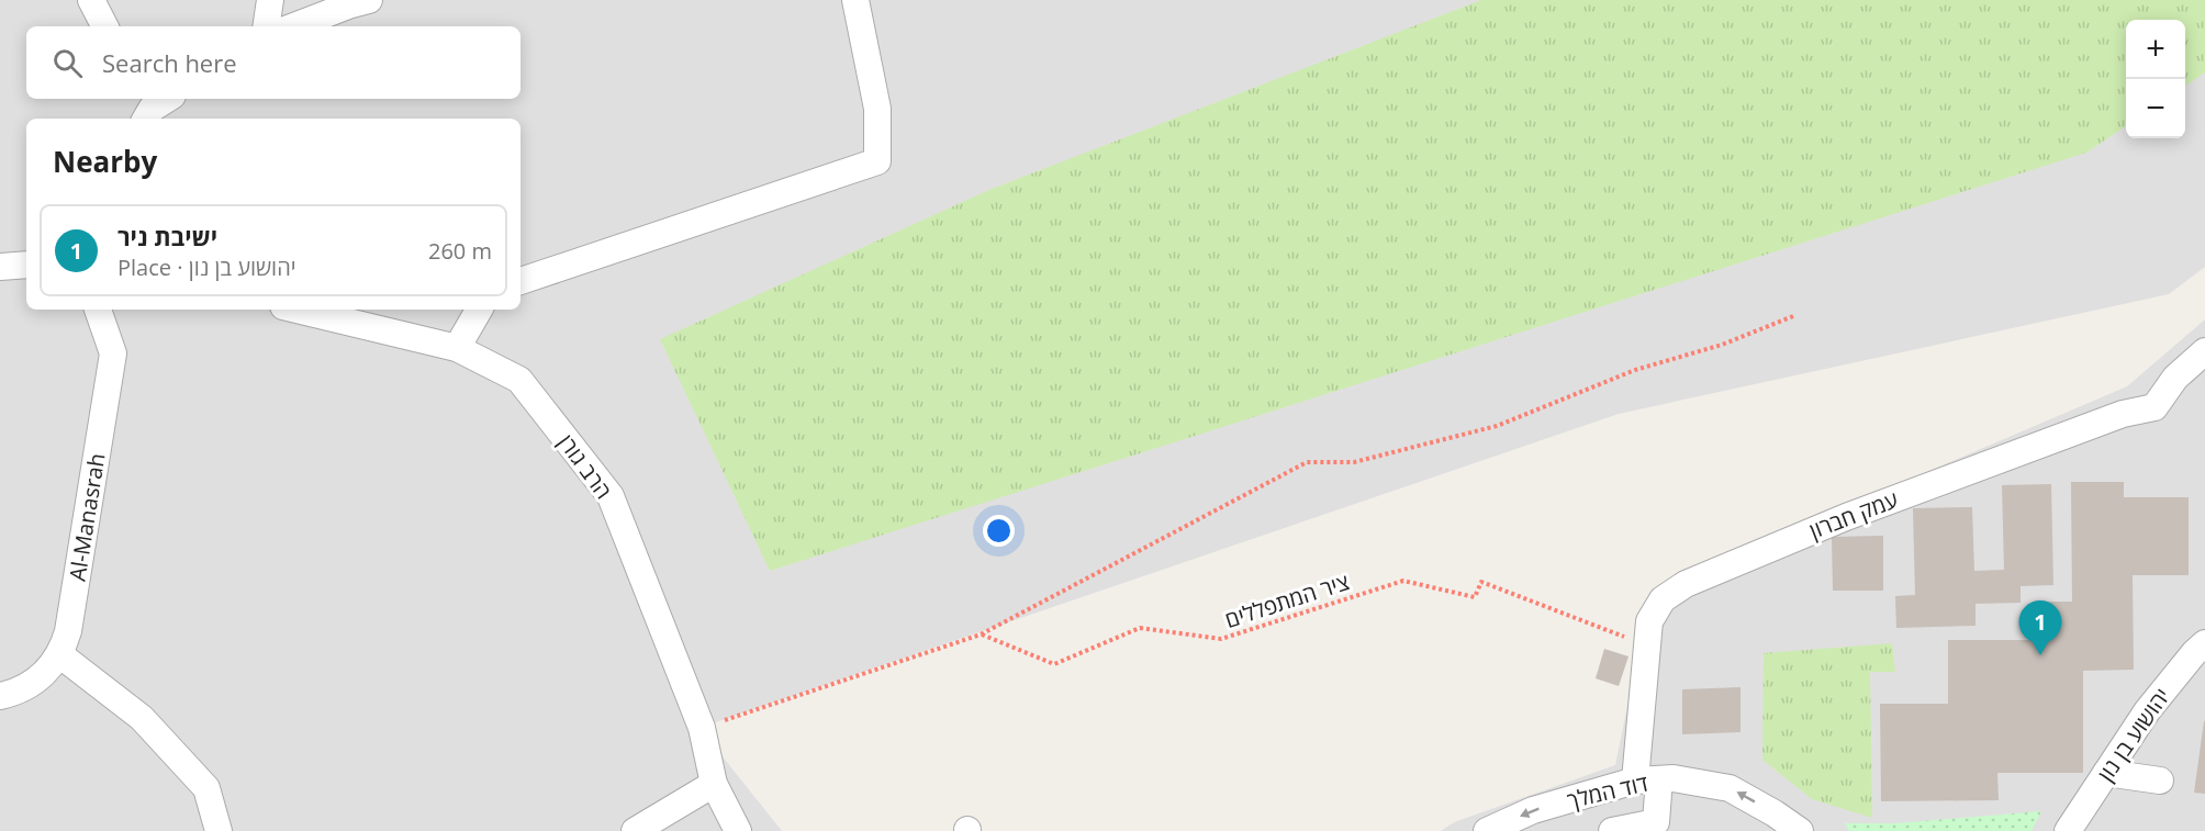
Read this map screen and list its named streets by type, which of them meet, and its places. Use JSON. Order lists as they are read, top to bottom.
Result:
{
  "streets": {
    "street": [
      "הרב גורן",
      "עמק חברון",
      "Al-Manasrah",
      "יהושוע בן נון",
      "דוד המלך"
    ],
    "path": ["ציר המתפללים"]
  },
  "crossings": [
    ["עמק חברון", "ציר המתפללים"],
    ["עמק חברון", "דוד המלך"]
  ],
  "one_way": ["דוד המלך"],
  "page": {
    "map_buttons": ["+", "−"],
    "search": "Search here",
    "heading": "Nearby",
    "list": [
      {
        "mark": "1",
        "name": "ישיבת ניר",
        "note": "Place · יהושוע בן נון",
        "value": "260 m"
      }
    ],
    "pins": "1"
  }
}
